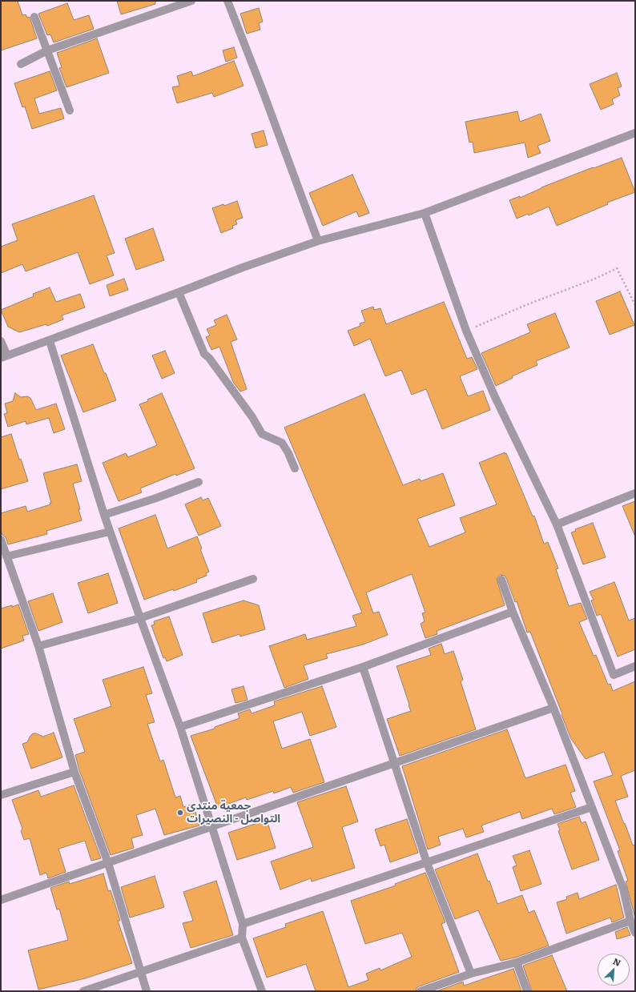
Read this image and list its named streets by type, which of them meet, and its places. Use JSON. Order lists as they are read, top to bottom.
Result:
{
  "places": ["جمعية منتدى التواصل - النصيرات"],
  "north": "top right"
}
